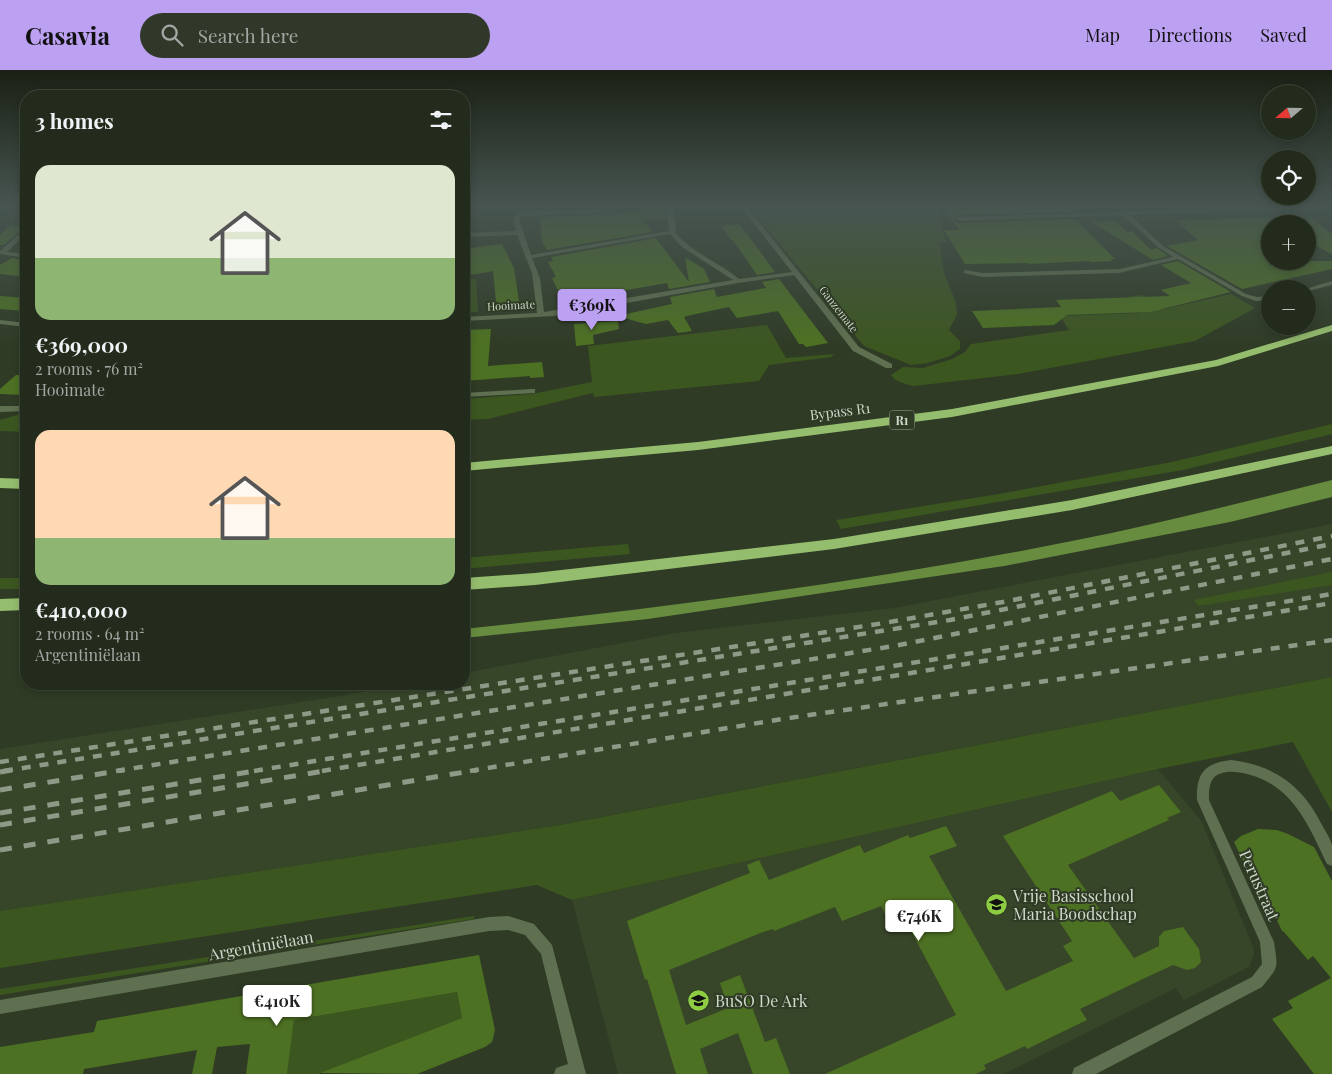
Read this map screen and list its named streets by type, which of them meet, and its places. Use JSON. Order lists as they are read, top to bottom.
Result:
{
  "streets": {
    "highway": ["Bypass R1", "R1"],
    "street": [
      "Hooimate",
      "Ganzemate",
      "Perustraat",
      "Argentiniëlaan"
    ]
  },
  "crossings": [
    ["Hooimate", "Ganzemate"]
  ],
  "places": {
    "school or university": ["Vrije Basisschool Maria Boodschap", "BuSO De Ark"]
  },
  "north": "left",
  "page": {
    "header": "Casavia",
    "search": "Search here",
    "nav": ["Map", "Directions", "Saved"],
    "map_buttons": ["+", "−"],
    "heading": "3 homes",
    "list": [
      {
        "name": "€369,000",
        "note": "2 rooms · 76 m² · Hooimate"
      },
      {
        "name": "€410,000",
        "note": "2 rooms · 64 m² · Argentiniëlaan"
      }
    ],
    "price": ["€369K", "€746K", "€410K"]
  }
}
